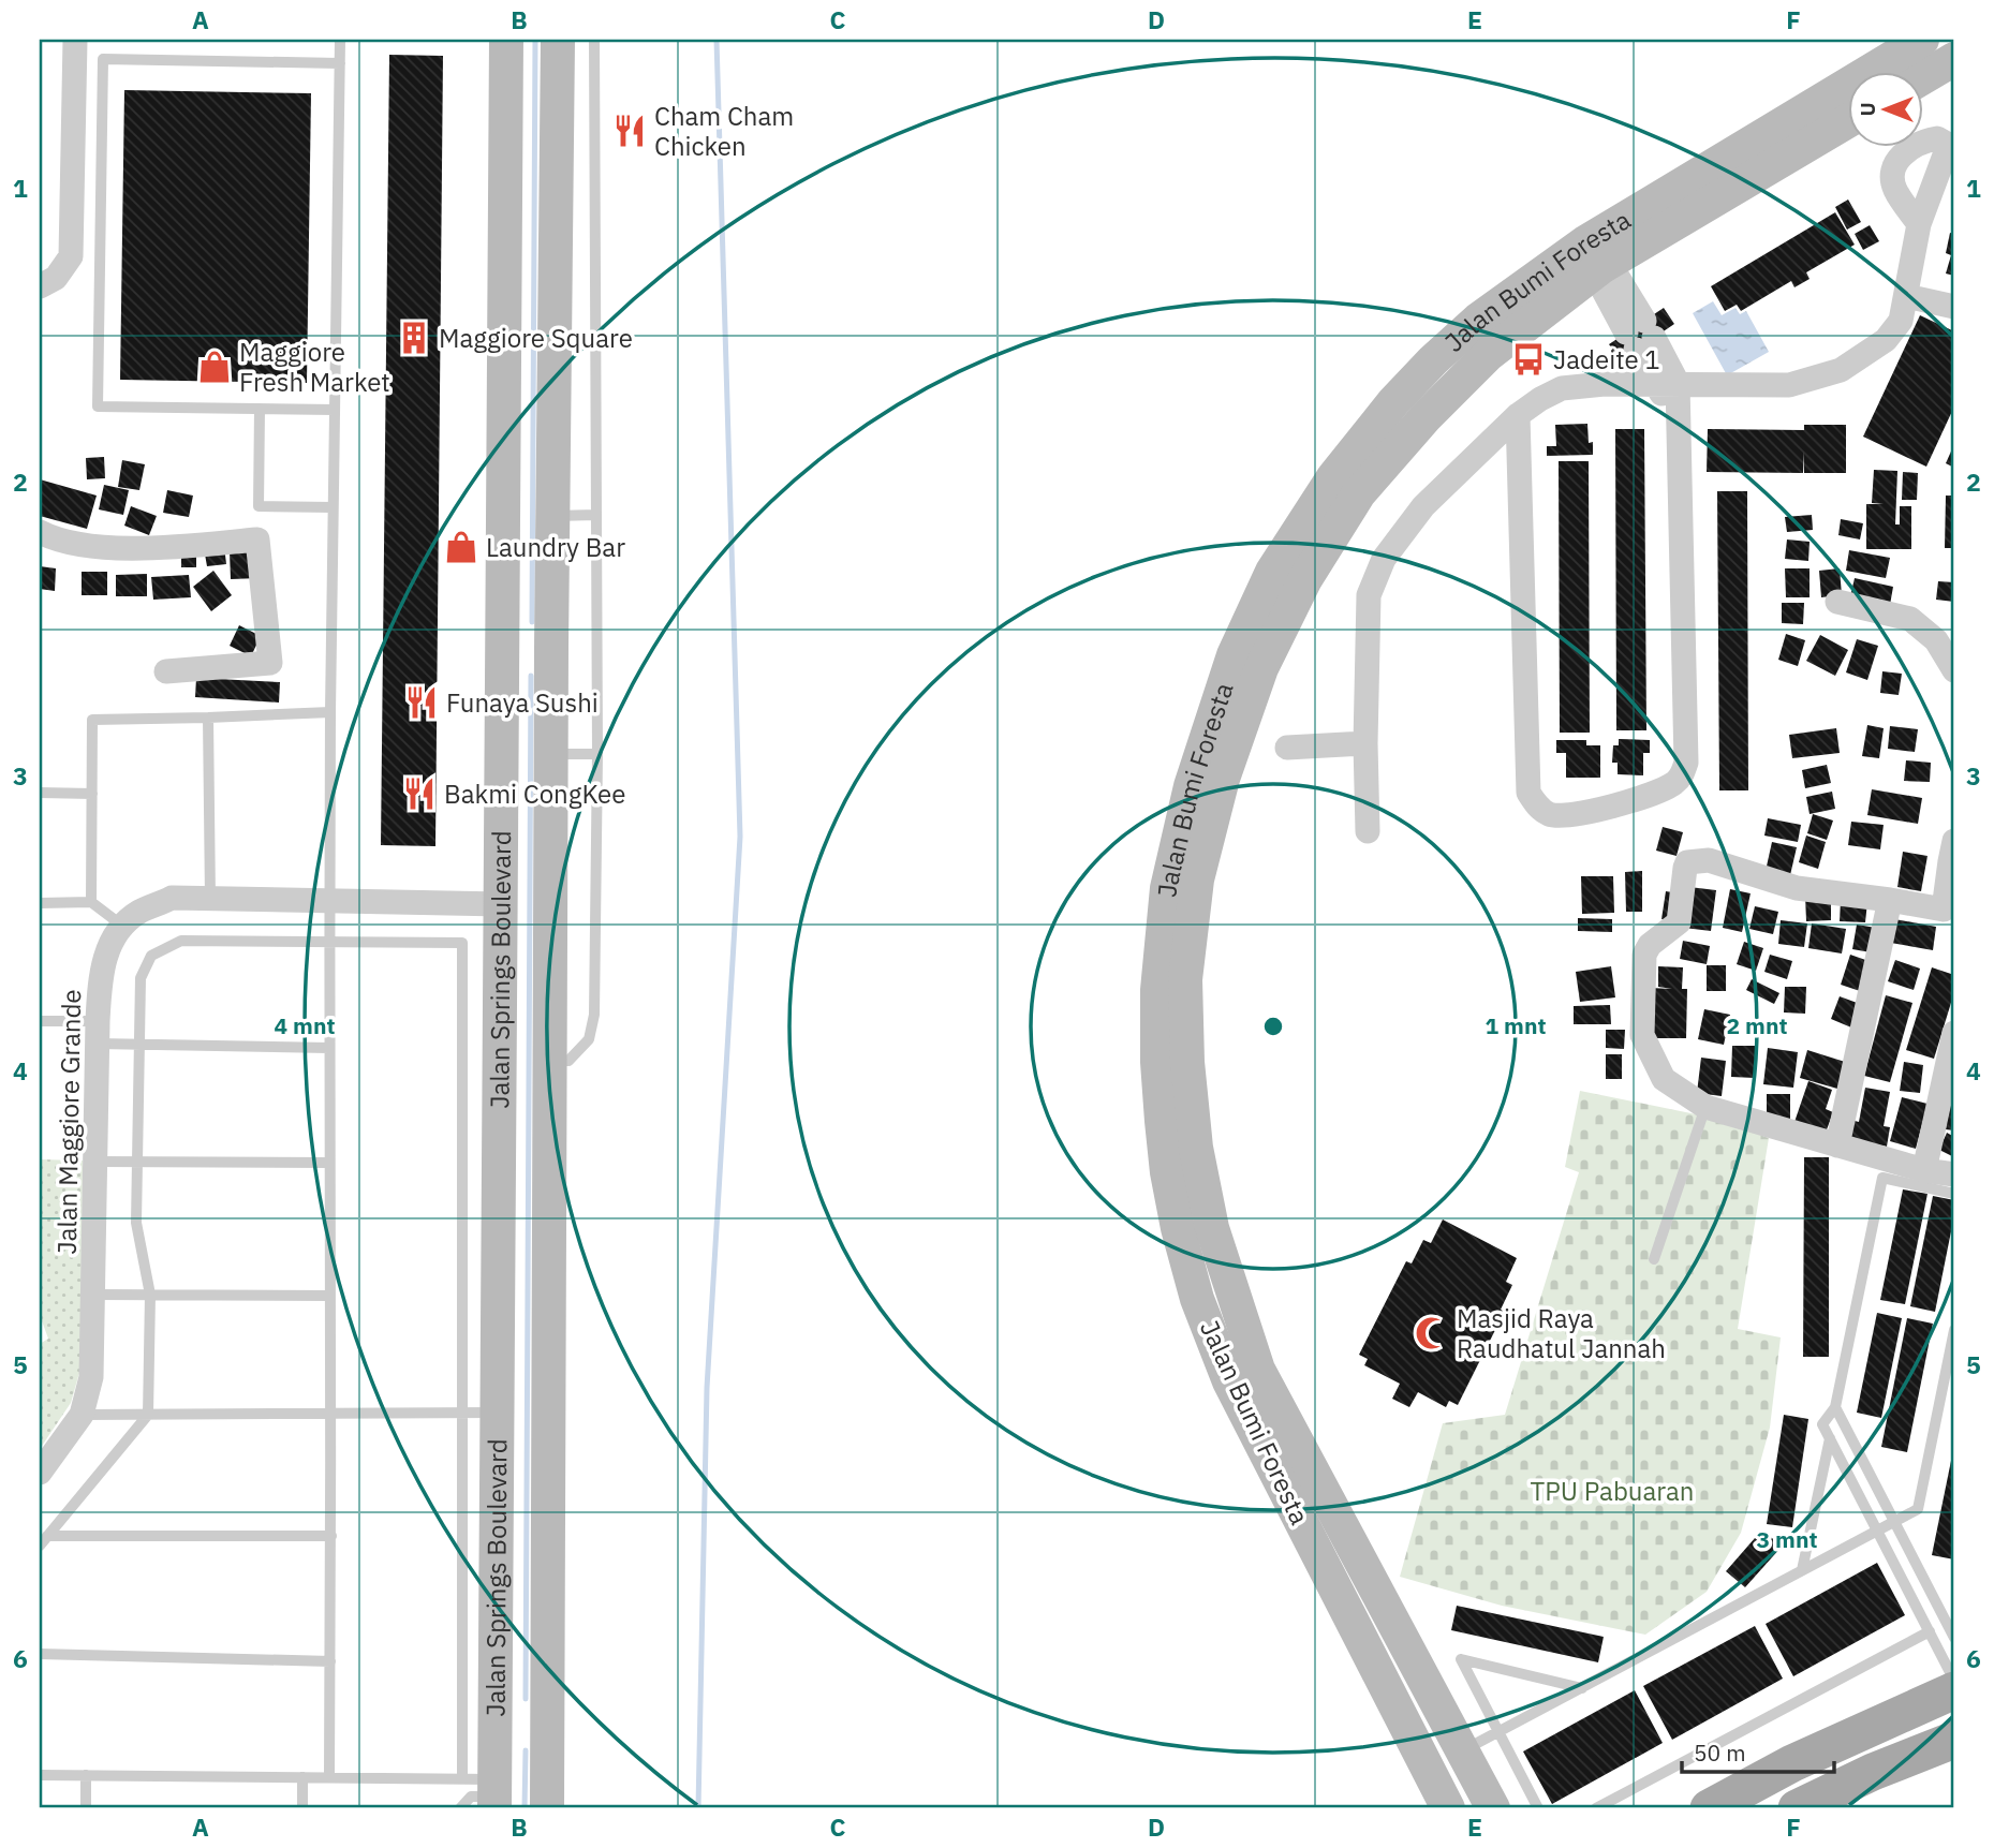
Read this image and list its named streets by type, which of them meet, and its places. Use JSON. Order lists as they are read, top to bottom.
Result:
{
  "streets": {
    "main road": ["Jalan Bumi Foresta", "Jalan Springs Boulevard"],
    "street": ["Jalan Maggiore Grande"]
  },
  "crossings": [
    ["Jalan Springs Boulevard", "Jalan Maggiore Grande"]
  ],
  "parks": ["TPU Pabuaran"],
  "places": {
    "restaurant": ["Cham Cham Chicken", "Funaya Sushi", "Bakmi CongKee"],
    "building": ["Maggiore Square"],
    "bus stop": ["Jadeite 1"],
    "shop": ["Maggiore Fresh Market", "Laundry Bar"],
    "mosque": ["Masjid Raya Raudhatul Jannah"]
  },
  "scale_bar": "50 m",
  "north": "left",
  "grid": {
    "columns": [
      "A",
      "B",
      "C",
      "D",
      "E",
      "F"
    ],
    "rows": [
      "1",
      "2",
      "3",
      "4",
      "5",
      "6"
    ]
  },
  "rings": [
    "1 mnt",
    "2 mnt",
    "4 mnt",
    "3 mnt"
  ]
}
